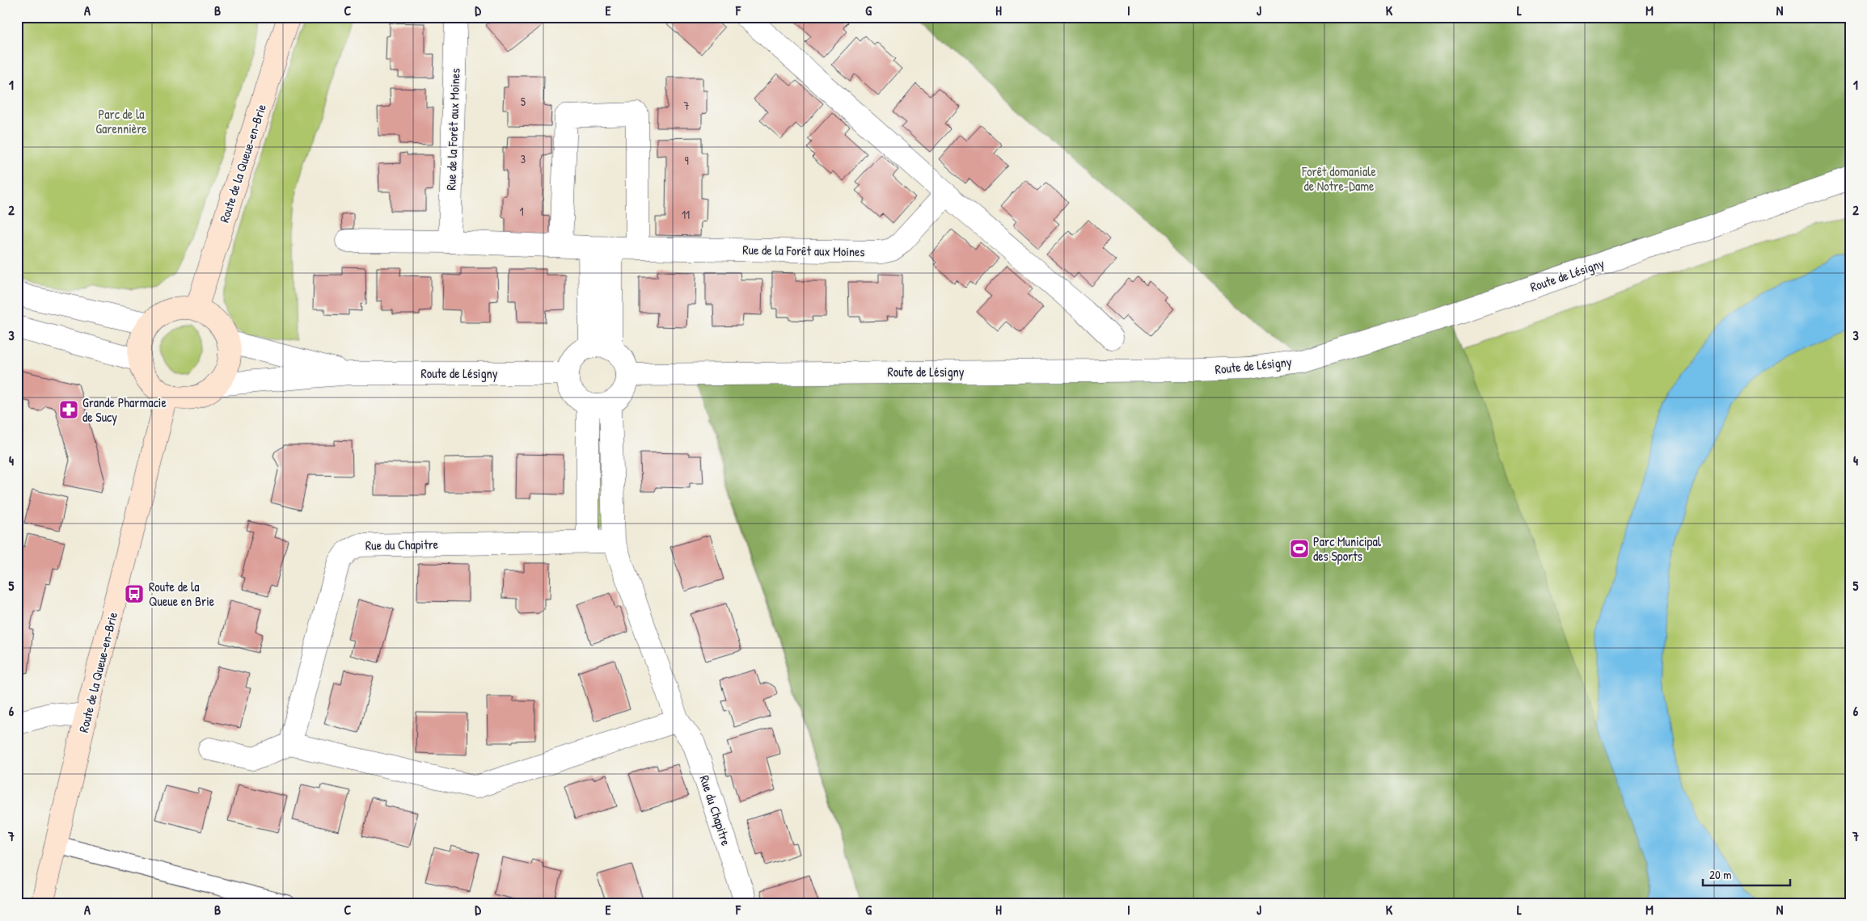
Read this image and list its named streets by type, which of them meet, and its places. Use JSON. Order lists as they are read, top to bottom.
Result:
{
  "streets": {
    "main road": ["Route de la Queue-en-Brie"],
    "street": ["Rue de la Forêt aux Moines", "Route de Lésigny", "Rue du Chapitre"]
  },
  "crossings": [
    ["Route de la Queue-en-Brie", "Route de Lésigny"],
    ["Route de Lésigny", "Rue du Chapitre"]
  ],
  "parks": ["Parc de la Garennière", "Forêt domaniale de Notre-Dame"],
  "places": {
    "pharmacy": ["Grande Pharmacie de Sucy"],
    "sports": ["Parc Municipal des Sports"],
    "bus stop": ["Route de la Queue en Brie"]
  },
  "house_numbers": [
    "5",
    "7",
    "3",
    "9",
    "1",
    "11"
  ],
  "scale_bar": "20 m",
  "grid": {
    "columns": [
      "A",
      "B",
      "C",
      "D",
      "E",
      "F",
      "G",
      "H",
      "I",
      "J",
      "K",
      "L",
      "M",
      "N"
    ],
    "rows": [
      "1",
      "2",
      "3",
      "4",
      "5",
      "6",
      "7"
    ]
  }
}
